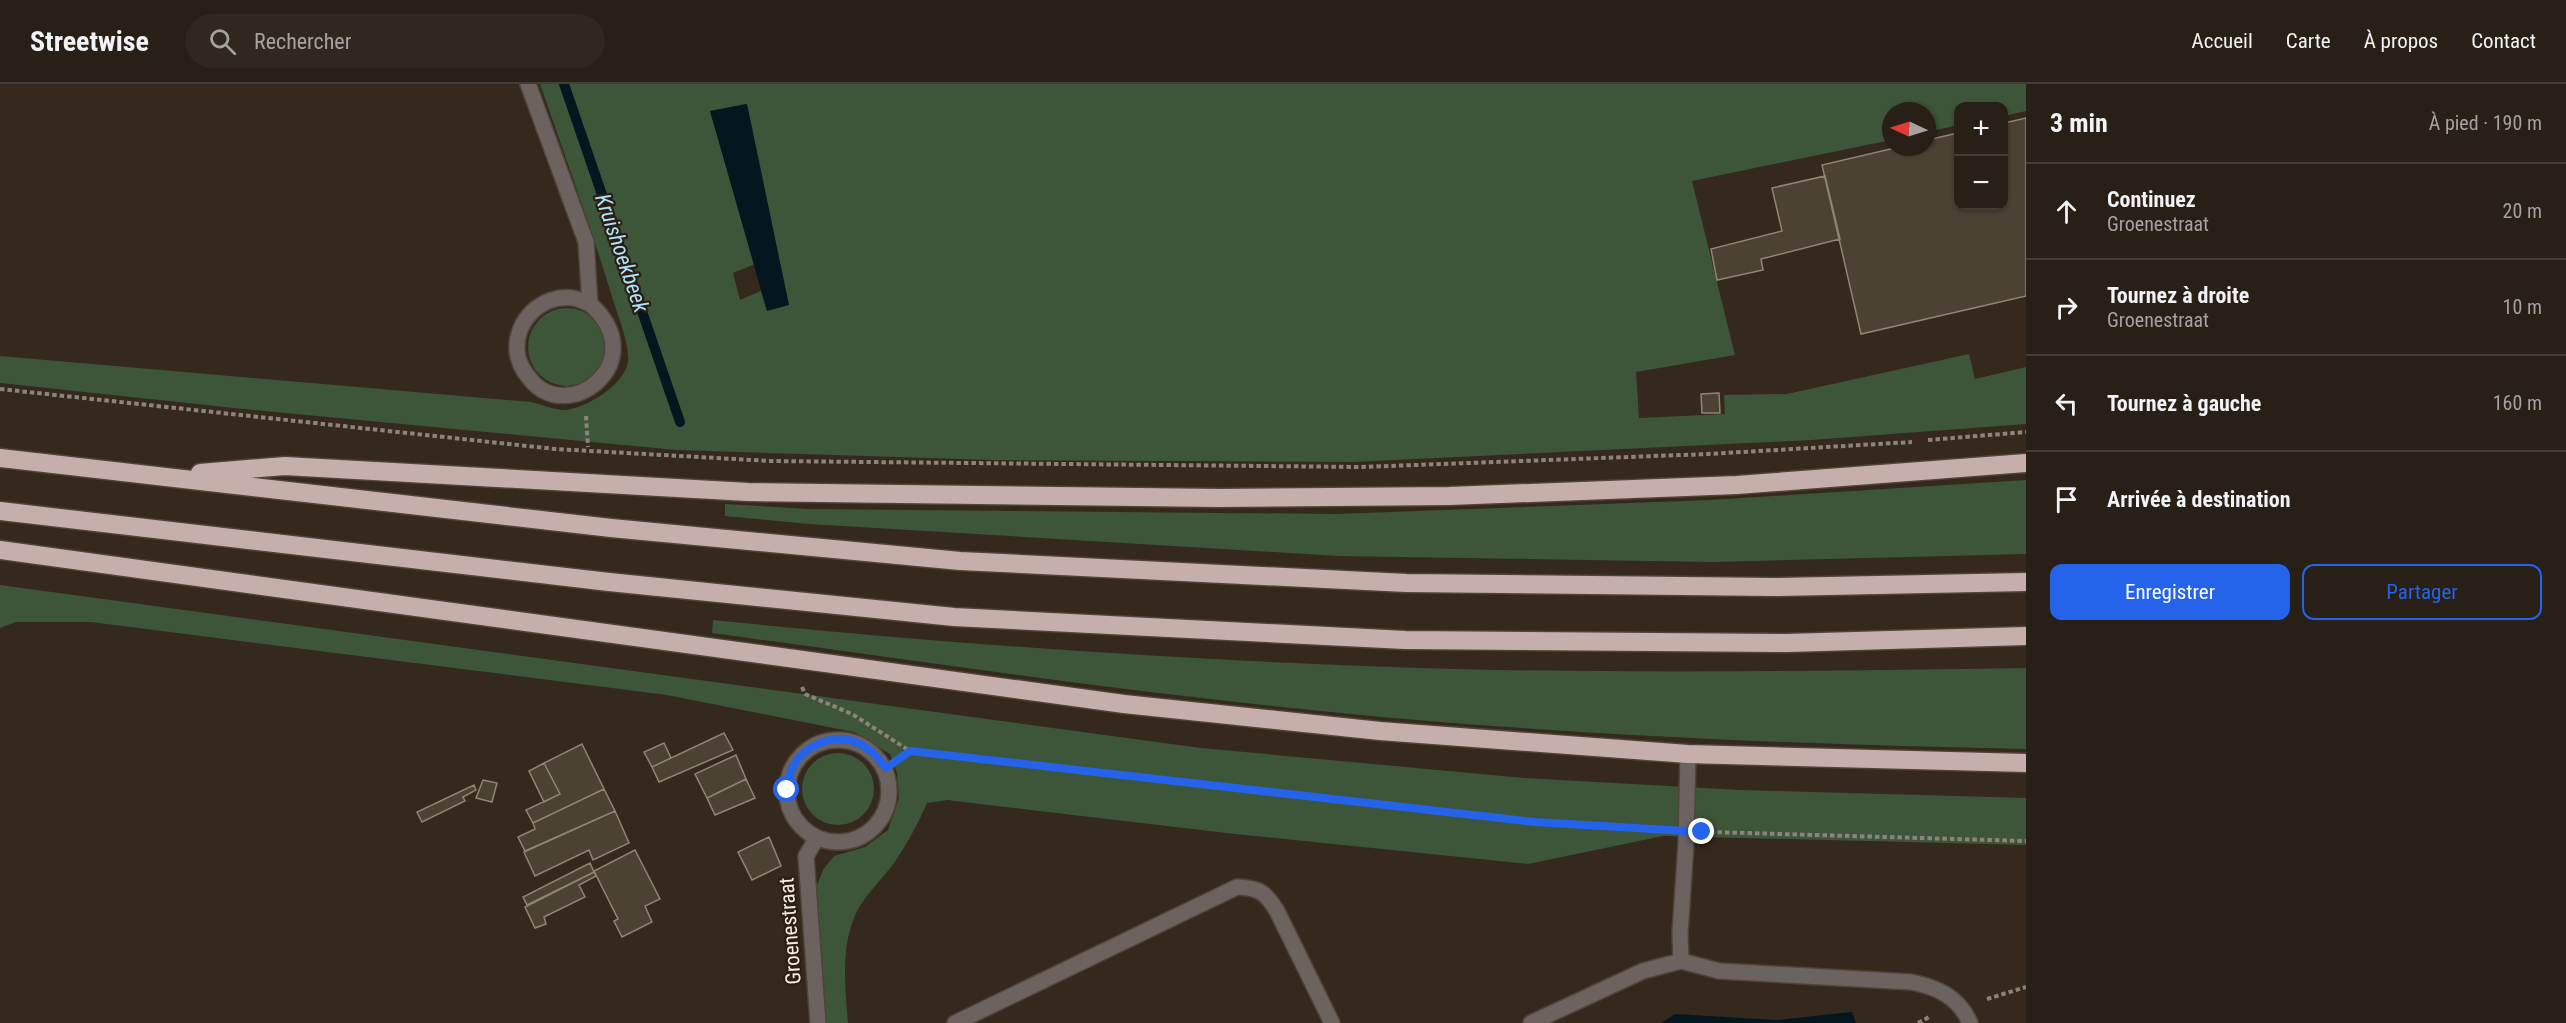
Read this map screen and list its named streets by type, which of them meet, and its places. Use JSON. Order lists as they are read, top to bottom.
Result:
{
  "streets": {
    "street": ["Groenestraat"]
  },
  "water": ["Kruishoekbeek"],
  "north": "left",
  "page": {
    "header": "Streetwise",
    "search": "Rechercher",
    "nav": [
      "Accueil",
      "Carte",
      "À propos",
      "Contact"
    ],
    "heading": ["3 min", "À pied · 190 m"],
    "map_buttons": ["+", "−"],
    "list": [
      ["Continuez", "Groenestraat", "20 m"],
      ["Tournez à droite", "Groenestraat", "10 m"],
      ["Tournez à gauche", "160 m"],
      "Arrivée à destination"
    ],
    "buttons": ["Enregistrer", "Partager"]
  }
}
